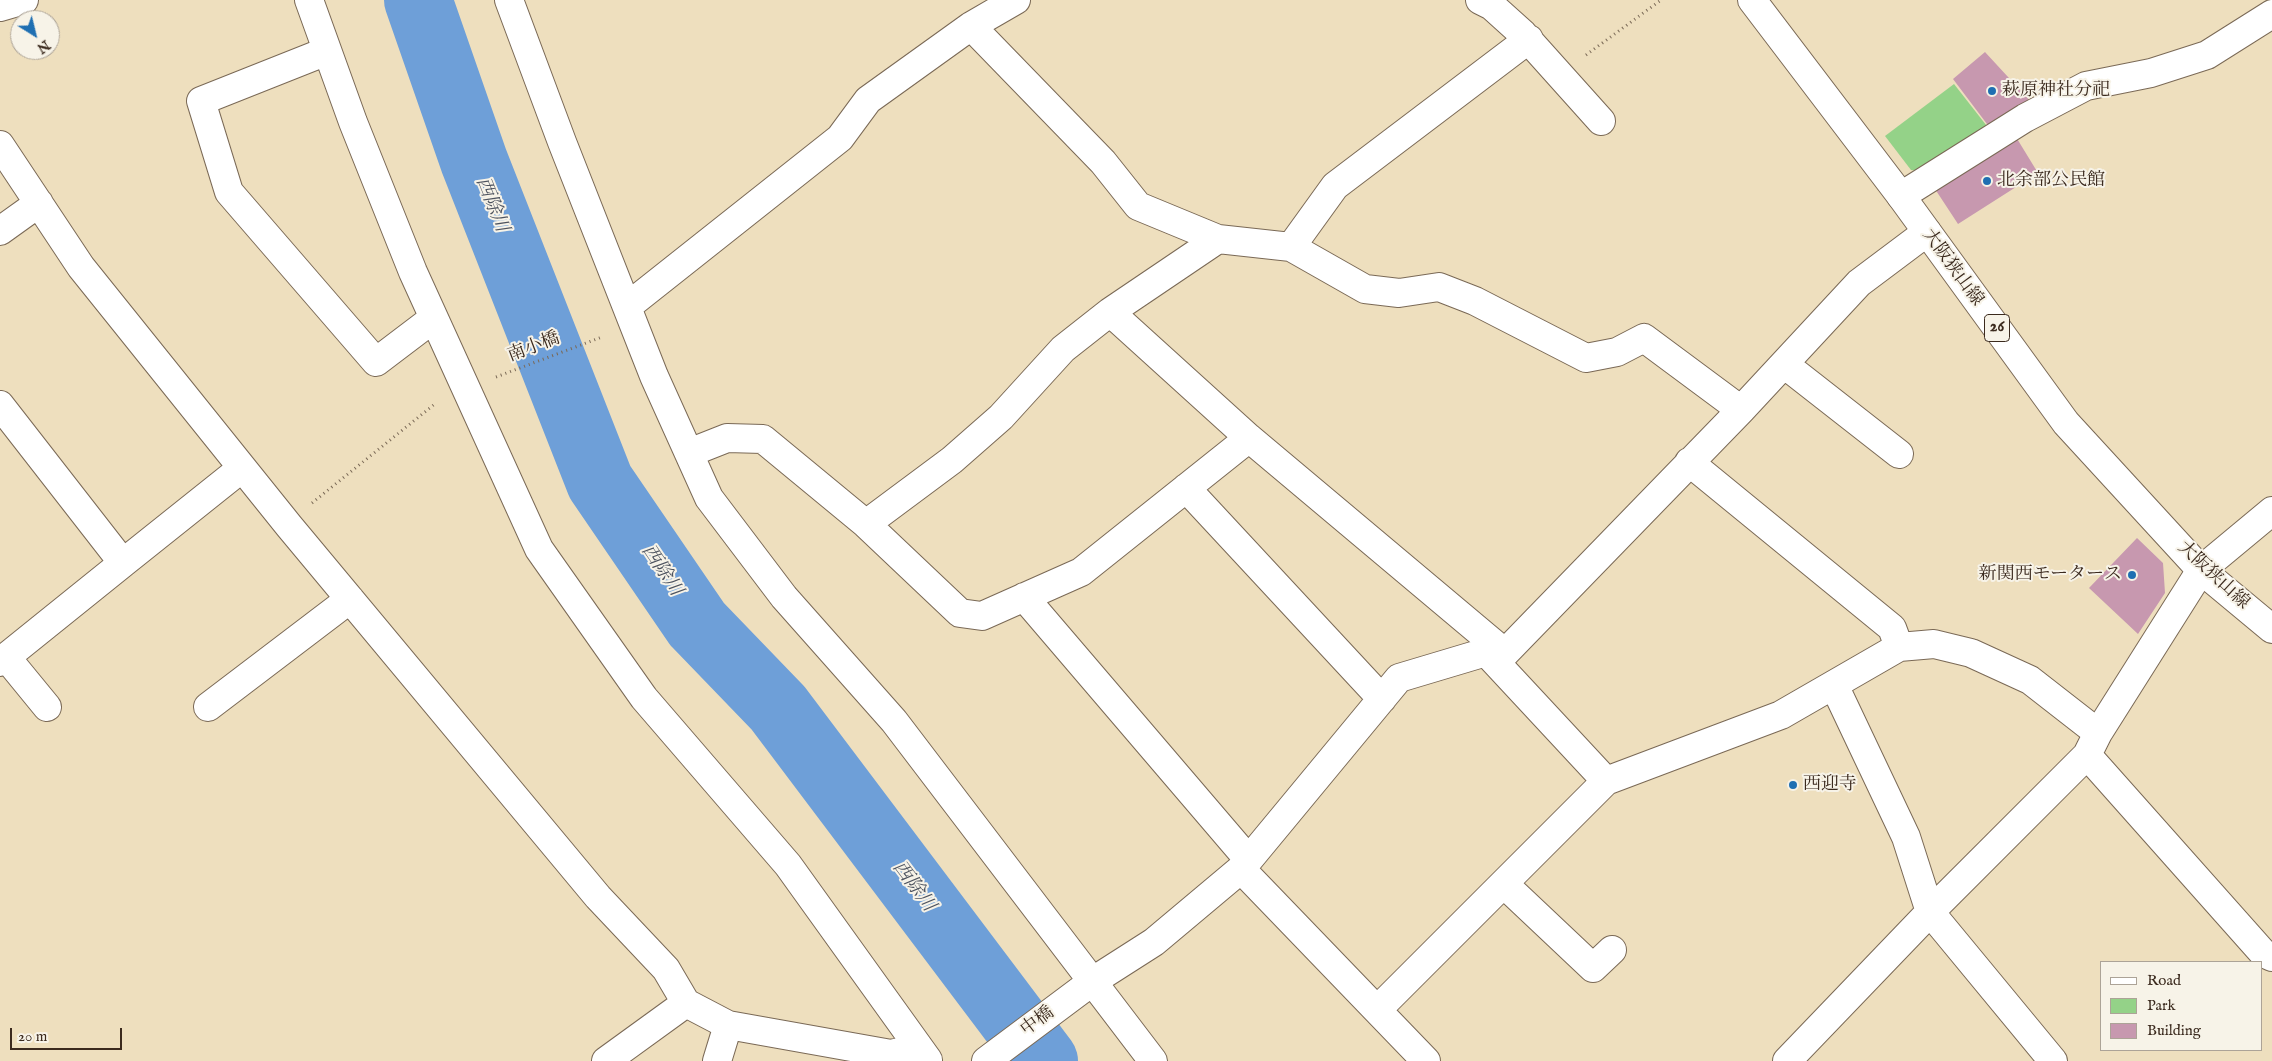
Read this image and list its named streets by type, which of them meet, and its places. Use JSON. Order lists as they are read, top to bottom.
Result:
{
  "streets": {
    "street": ["大阪狭山線", "26", "中橋"],
    "path": ["南小橋"]
  },
  "water": ["西除川"],
  "places": [
    "萩原神社分祀",
    "北余部公民館",
    "新関西モータース",
    "西迎寺"
  ],
  "legend": ["Road", "Park", "Building"],
  "scale_bar": "20 m",
  "north": "bottom right"
}
